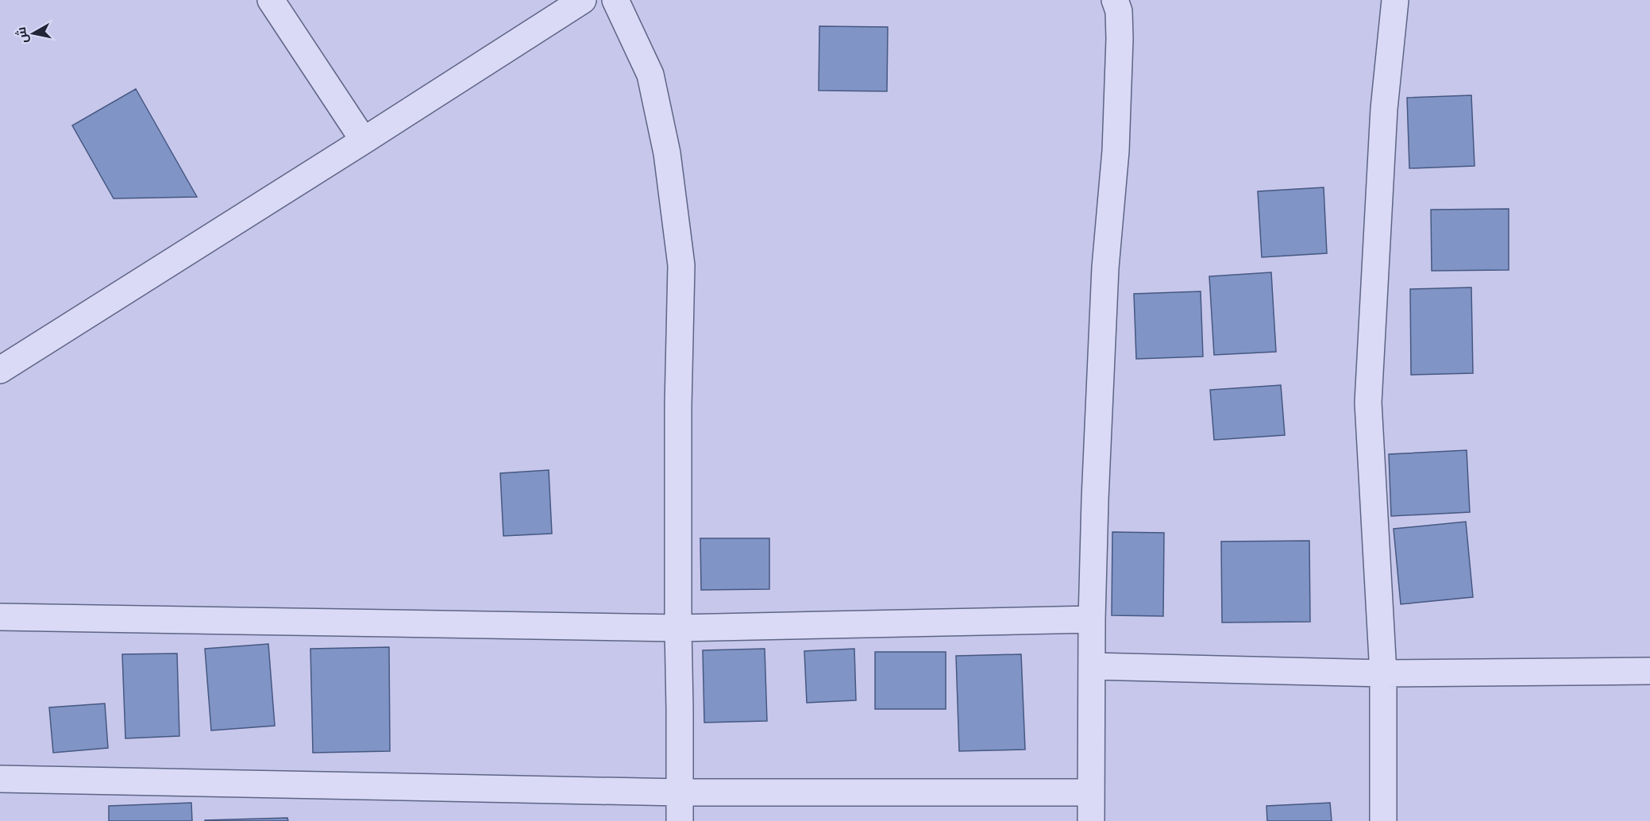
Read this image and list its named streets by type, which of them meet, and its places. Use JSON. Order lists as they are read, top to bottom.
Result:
{
  "north": "left"
}
